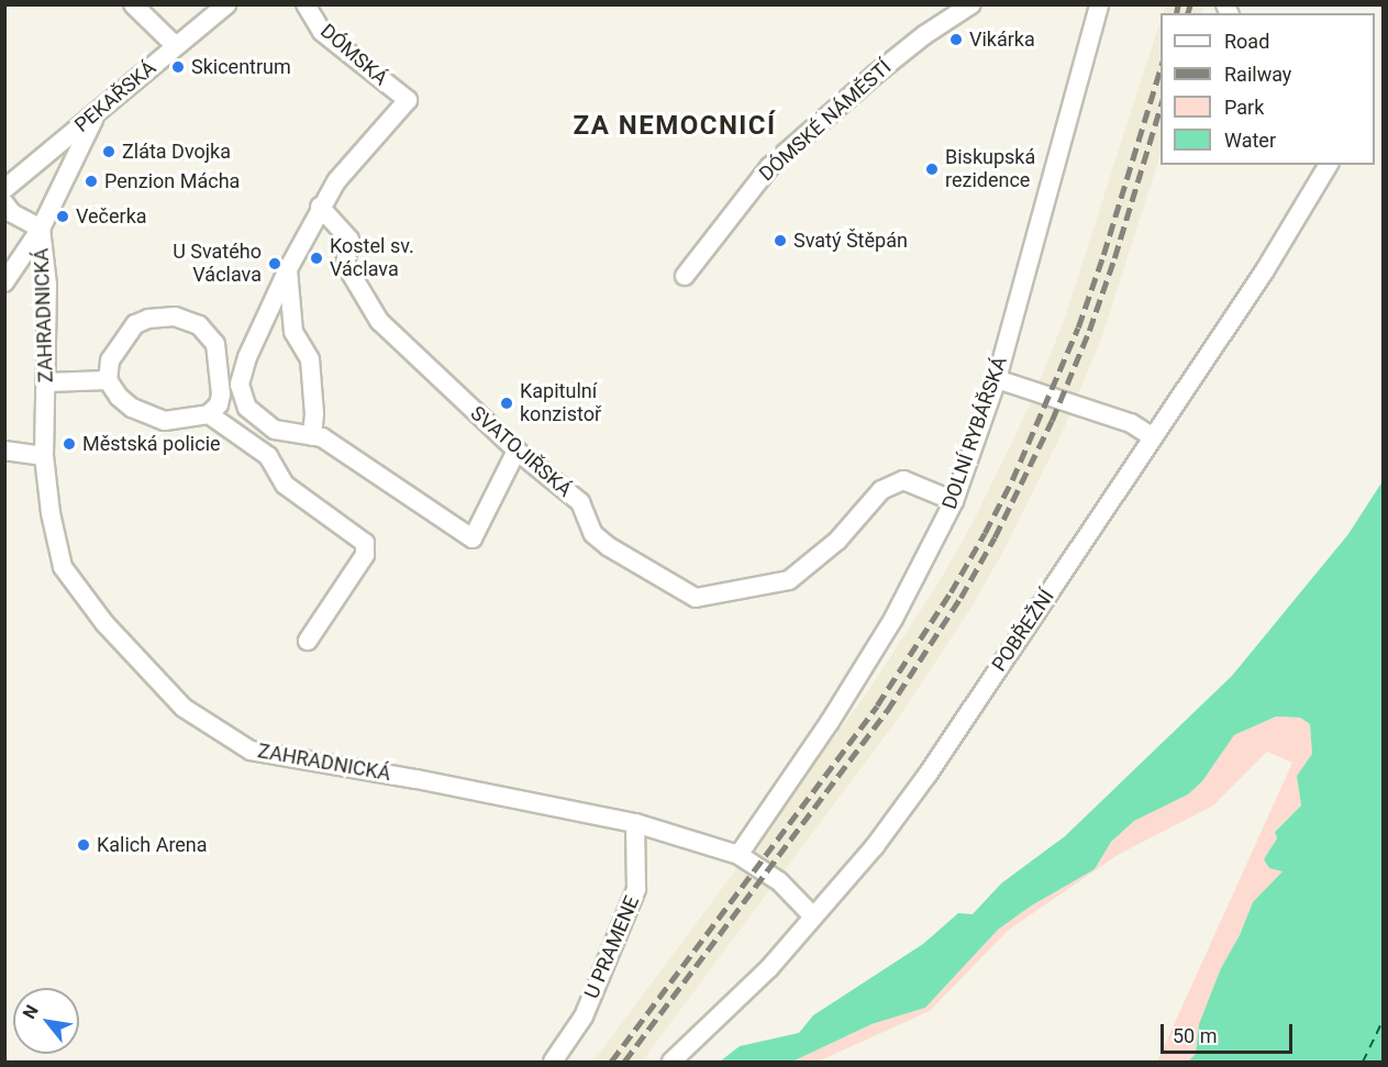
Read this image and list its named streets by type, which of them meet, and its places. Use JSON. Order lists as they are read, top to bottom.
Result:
{
  "streets": {
    "street": [
      "DÓMSKÁ",
      "PEKAŘSKÁ",
      "DÓMSKÉ NÁMĚSTÍ",
      "ZAHRADNICKÁ",
      "DOLNÍ RYBÁŘSKÁ",
      "SVATOJIŘSKÁ",
      "POBŘEŽNÍ",
      "U PRAMENE"
    ]
  },
  "crossings": [
    ["DÓMSKÁ", "SVATOJIŘSKÁ"],
    ["ZAHRADNICKÁ", "DOLNÍ RYBÁŘSKÁ"],
    ["ZAHRADNICKÁ", "POBŘEŽNÍ"],
    ["ZAHRADNICKÁ", "U PRAMENE"],
    ["DOLNÍ RYBÁŘSKÁ", "SVATOJIŘSKÁ"]
  ],
  "districts": ["ZA NEMOCNICÍ"],
  "places": [
    "Vikárka",
    "Skicentrum",
    "Zláta Dvojka",
    "Biskupská rezidence",
    "Penzion Mácha",
    "Večerka",
    "Svatý Štěpán",
    "Kostel sv. Václava",
    "U Svatého Václava",
    "Kapitulní konzistoř",
    "Městská policie",
    "Kalich Arena"
  ],
  "legend": [
    "Road",
    "Railway",
    "Park",
    "Water"
  ],
  "scale_bar": "50 m",
  "north": "top left"
}
